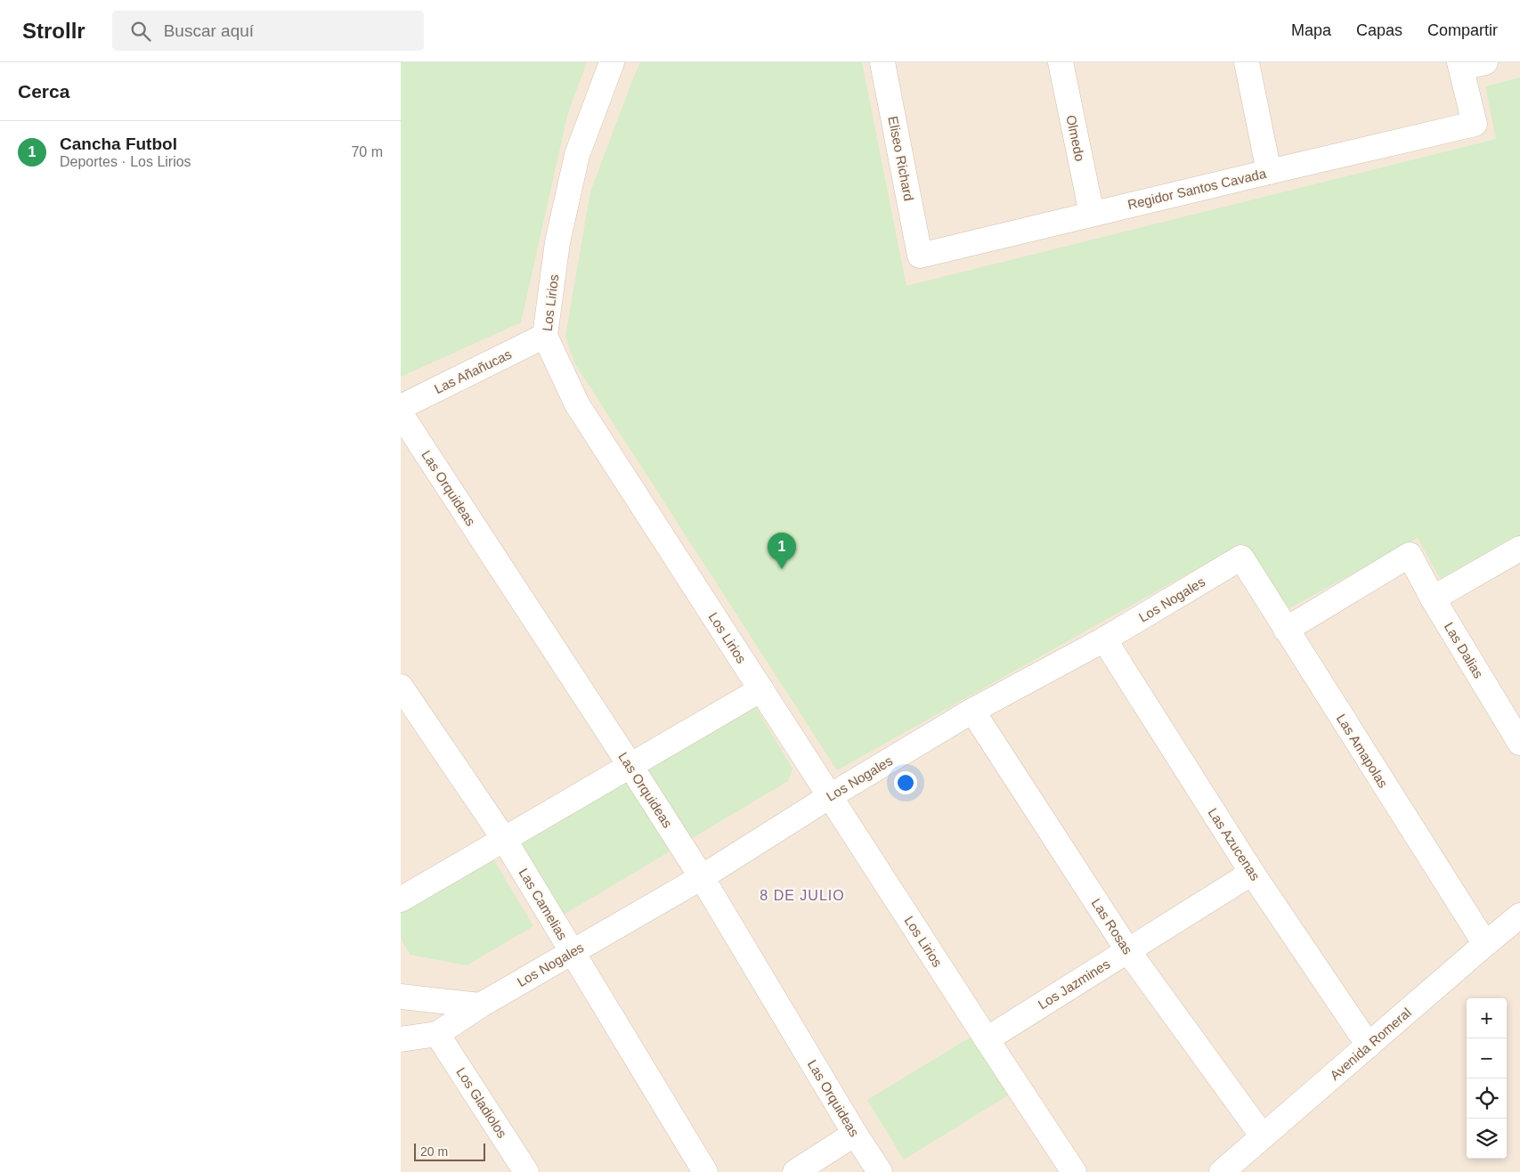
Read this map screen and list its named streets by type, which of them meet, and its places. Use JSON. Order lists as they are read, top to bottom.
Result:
{
  "streets": {
    "street": [
      "Olmedo",
      "Eliseo Richard",
      "Regidor Santos Cavada",
      "Los Lirios",
      "Las Añañucas",
      "Las Orquideas",
      "Los Nogales",
      "Las Dalias",
      "Las Amapolas",
      "Las Azucenas",
      "Las Camelias",
      "Las Rosas",
      "Los Jazmines",
      "Avenida Romeral",
      "Los Gladiolos"
    ]
  },
  "crossings": [
    ["Olmedo", "Regidor Santos Cavada"],
    ["Eliseo Richard", "Regidor Santos Cavada"],
    ["Los Lirios", "Las Añañucas"],
    ["Los Lirios", "Los Nogales"],
    ["Los Lirios", "Los Jazmines"],
    ["Las Orquideas", "Los Nogales"],
    ["Los Nogales", "Las Amapolas"],
    ["Los Nogales", "Las Azucenas"],
    ["Los Nogales", "Las Camelias"],
    ["Los Nogales", "Las Rosas"],
    ["Los Nogales", "Los Gladiolos"],
    ["Las Dalias", "Las Amapolas"],
    ["Las Amapolas", "Avenida Romeral"],
    ["Las Azucenas", "Los Jazmines"],
    ["Las Azucenas", "Avenida Romeral"],
    ["Las Rosas", "Los Jazmines"],
    ["Las Rosas", "Avenida Romeral"]
  ],
  "districts": ["8 DE JULIO"],
  "scale_bar": "20 m",
  "page": {
    "header": "Strollr",
    "search": "Buscar aquí",
    "nav": ["Mapa", "Capas", "Compartir"],
    "heading": "Cerca",
    "list": [
      {
        "mark": "1",
        "name": "Cancha Futbol",
        "note": "Deportes · Los Lirios",
        "value": "70 m"
      }
    ],
    "pins": "1",
    "map_buttons": ["+", "−"],
    "scale": "20 m"
  }
}
